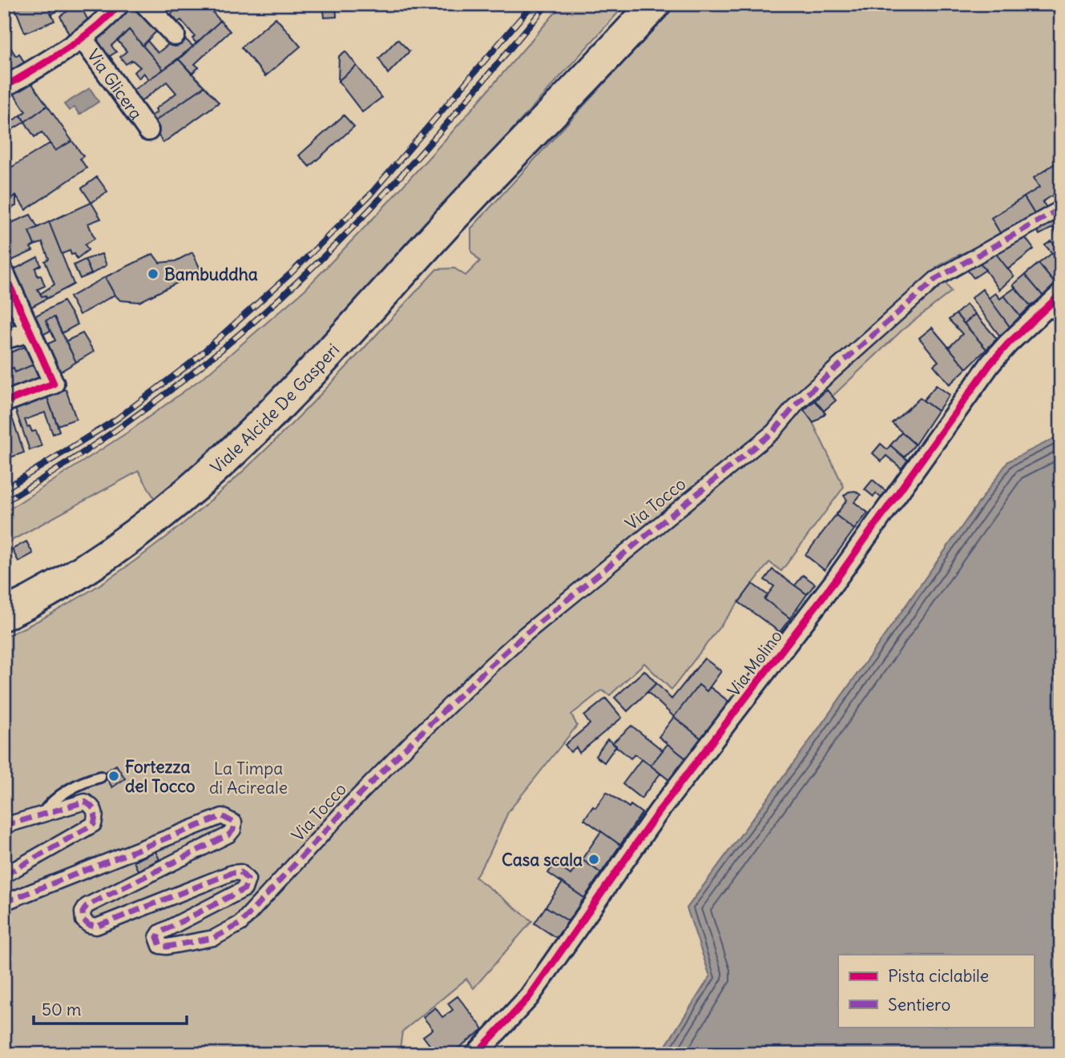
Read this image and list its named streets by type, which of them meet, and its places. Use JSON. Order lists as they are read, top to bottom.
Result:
{
  "streets": {
    "main road": ["Viale Alcide De Gasperi"],
    "street": ["Via Glicera", "Via Tocco", "Via Molino"]
  },
  "parks": ["La Timpa di Acireale"],
  "places": ["Bambuddha", "Fortezza del Tocco", "Casa scala"],
  "legend": ["Pista ciclabile", "Sentiero"],
  "scale_bar": "50 m"
}
